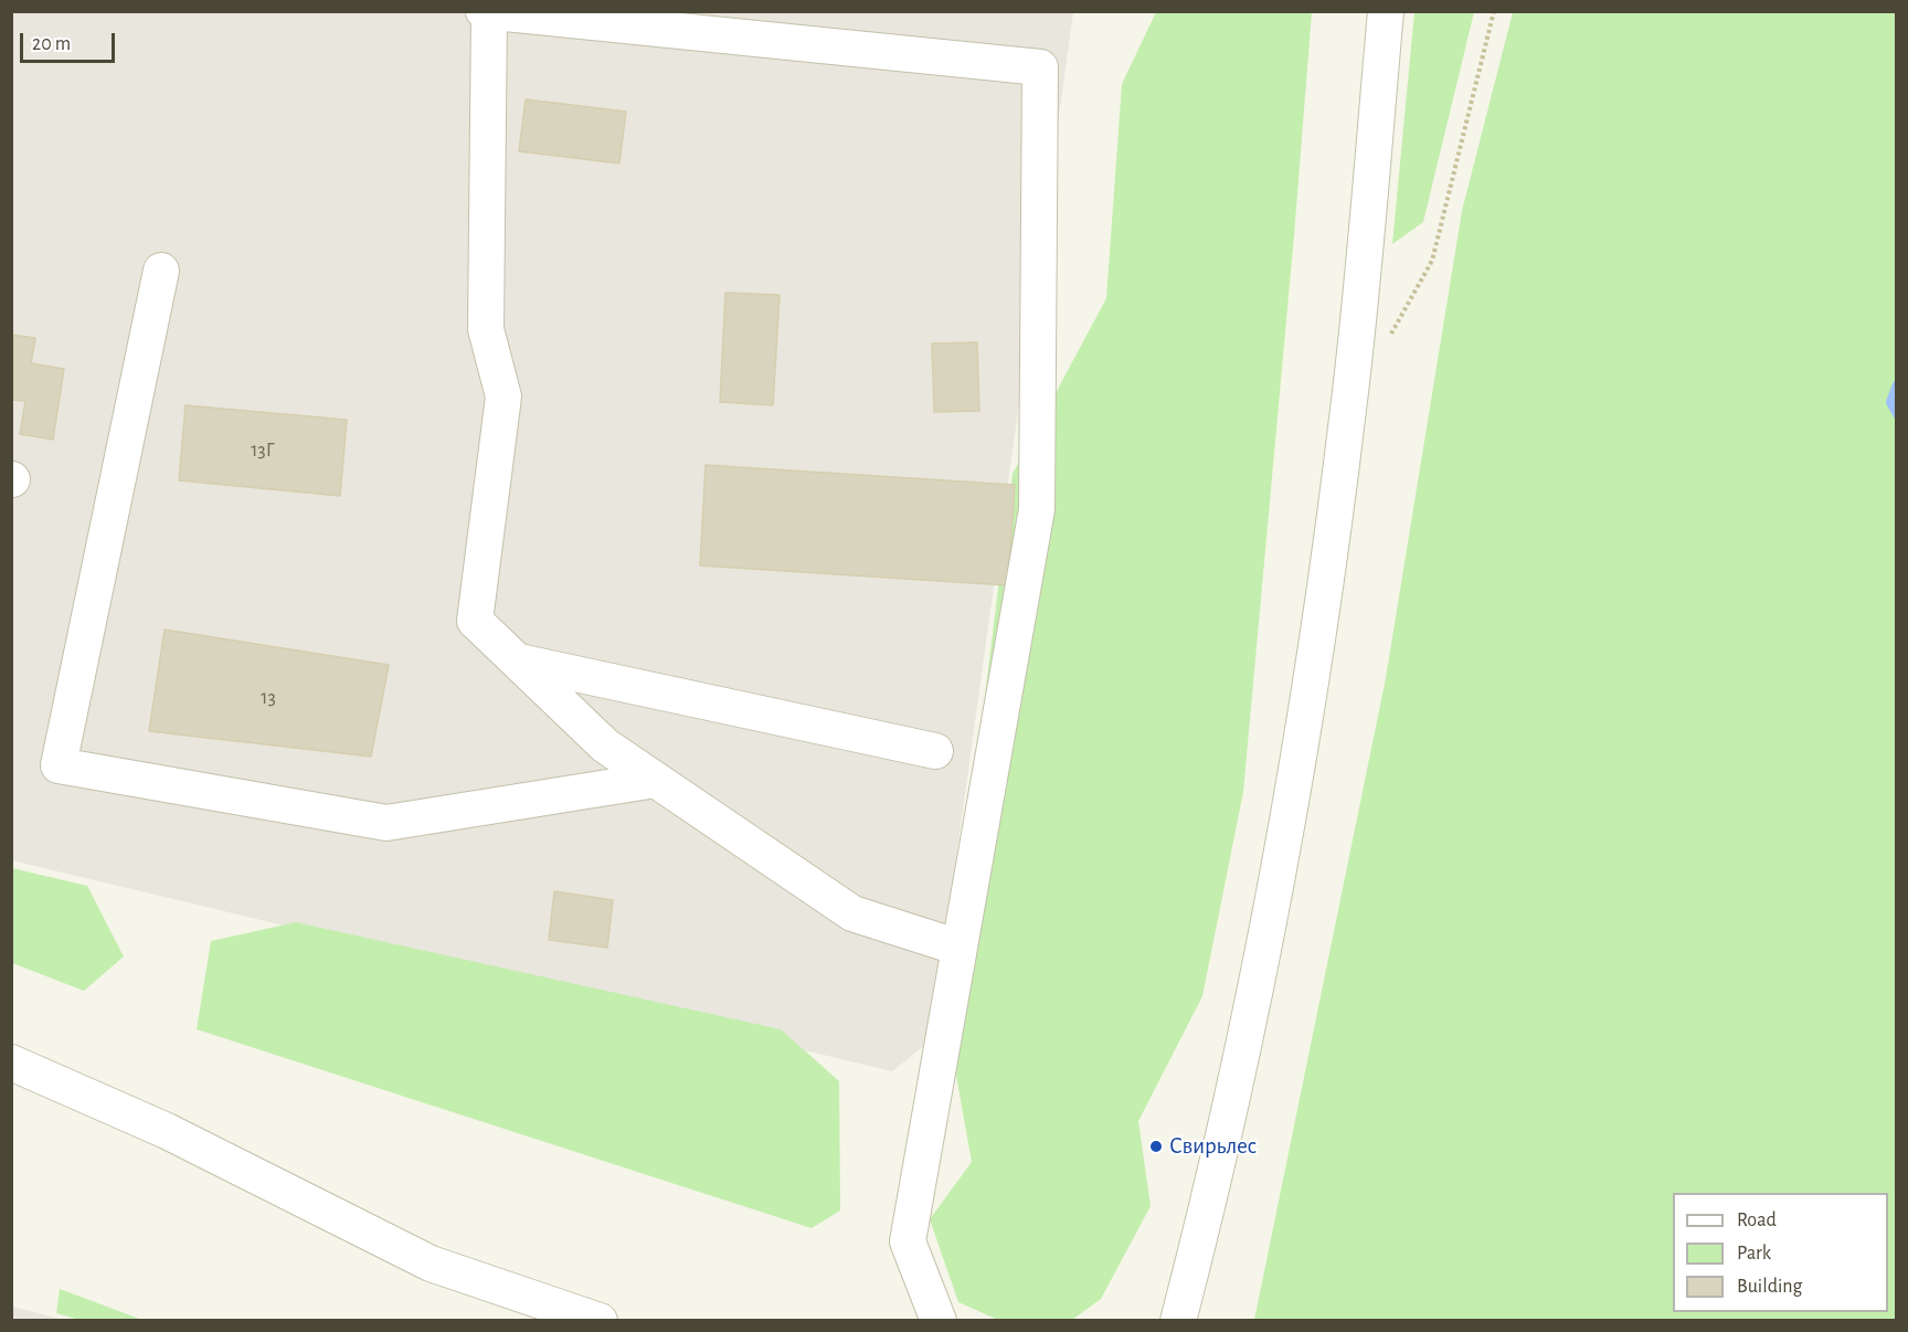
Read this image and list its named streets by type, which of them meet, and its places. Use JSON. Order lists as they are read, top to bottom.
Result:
{
  "places": ["Свирьлес"],
  "house_numbers": ["13Г", "13"],
  "legend": ["Road", "Park", "Building"],
  "scale_bar": "20 m"
}
